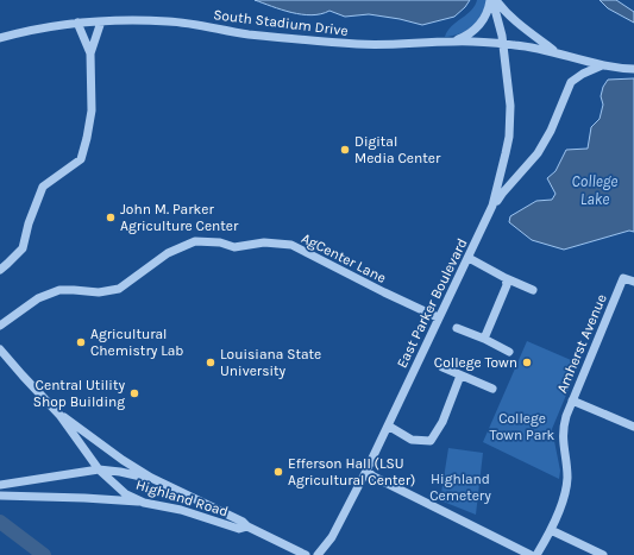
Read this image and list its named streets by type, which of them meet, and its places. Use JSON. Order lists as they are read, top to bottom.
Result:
{
  "streets": {
    "street": [
      "South Stadium Drive",
      "AgCenter Lane",
      "East Parker Boulevard",
      "Amherst Avenue",
      "Highland Road"
    ]
  },
  "crossings": [
    ["South Stadium Drive", "East Parker Boulevard"],
    ["AgCenter Lane", "East Parker Boulevard"]
  ],
  "water": ["College Lake"],
  "parks": ["College Town Park", "Highland Cemetery"],
  "places": [
    "Digital Media Center",
    "John M. Parker Agriculture Center",
    "Agricultural Chemistry Lab",
    "Louisiana State University",
    "College Town",
    "Central Utility Shop Building",
    "Efferson Hall (LSU Agricultural Center)"
  ]
}
